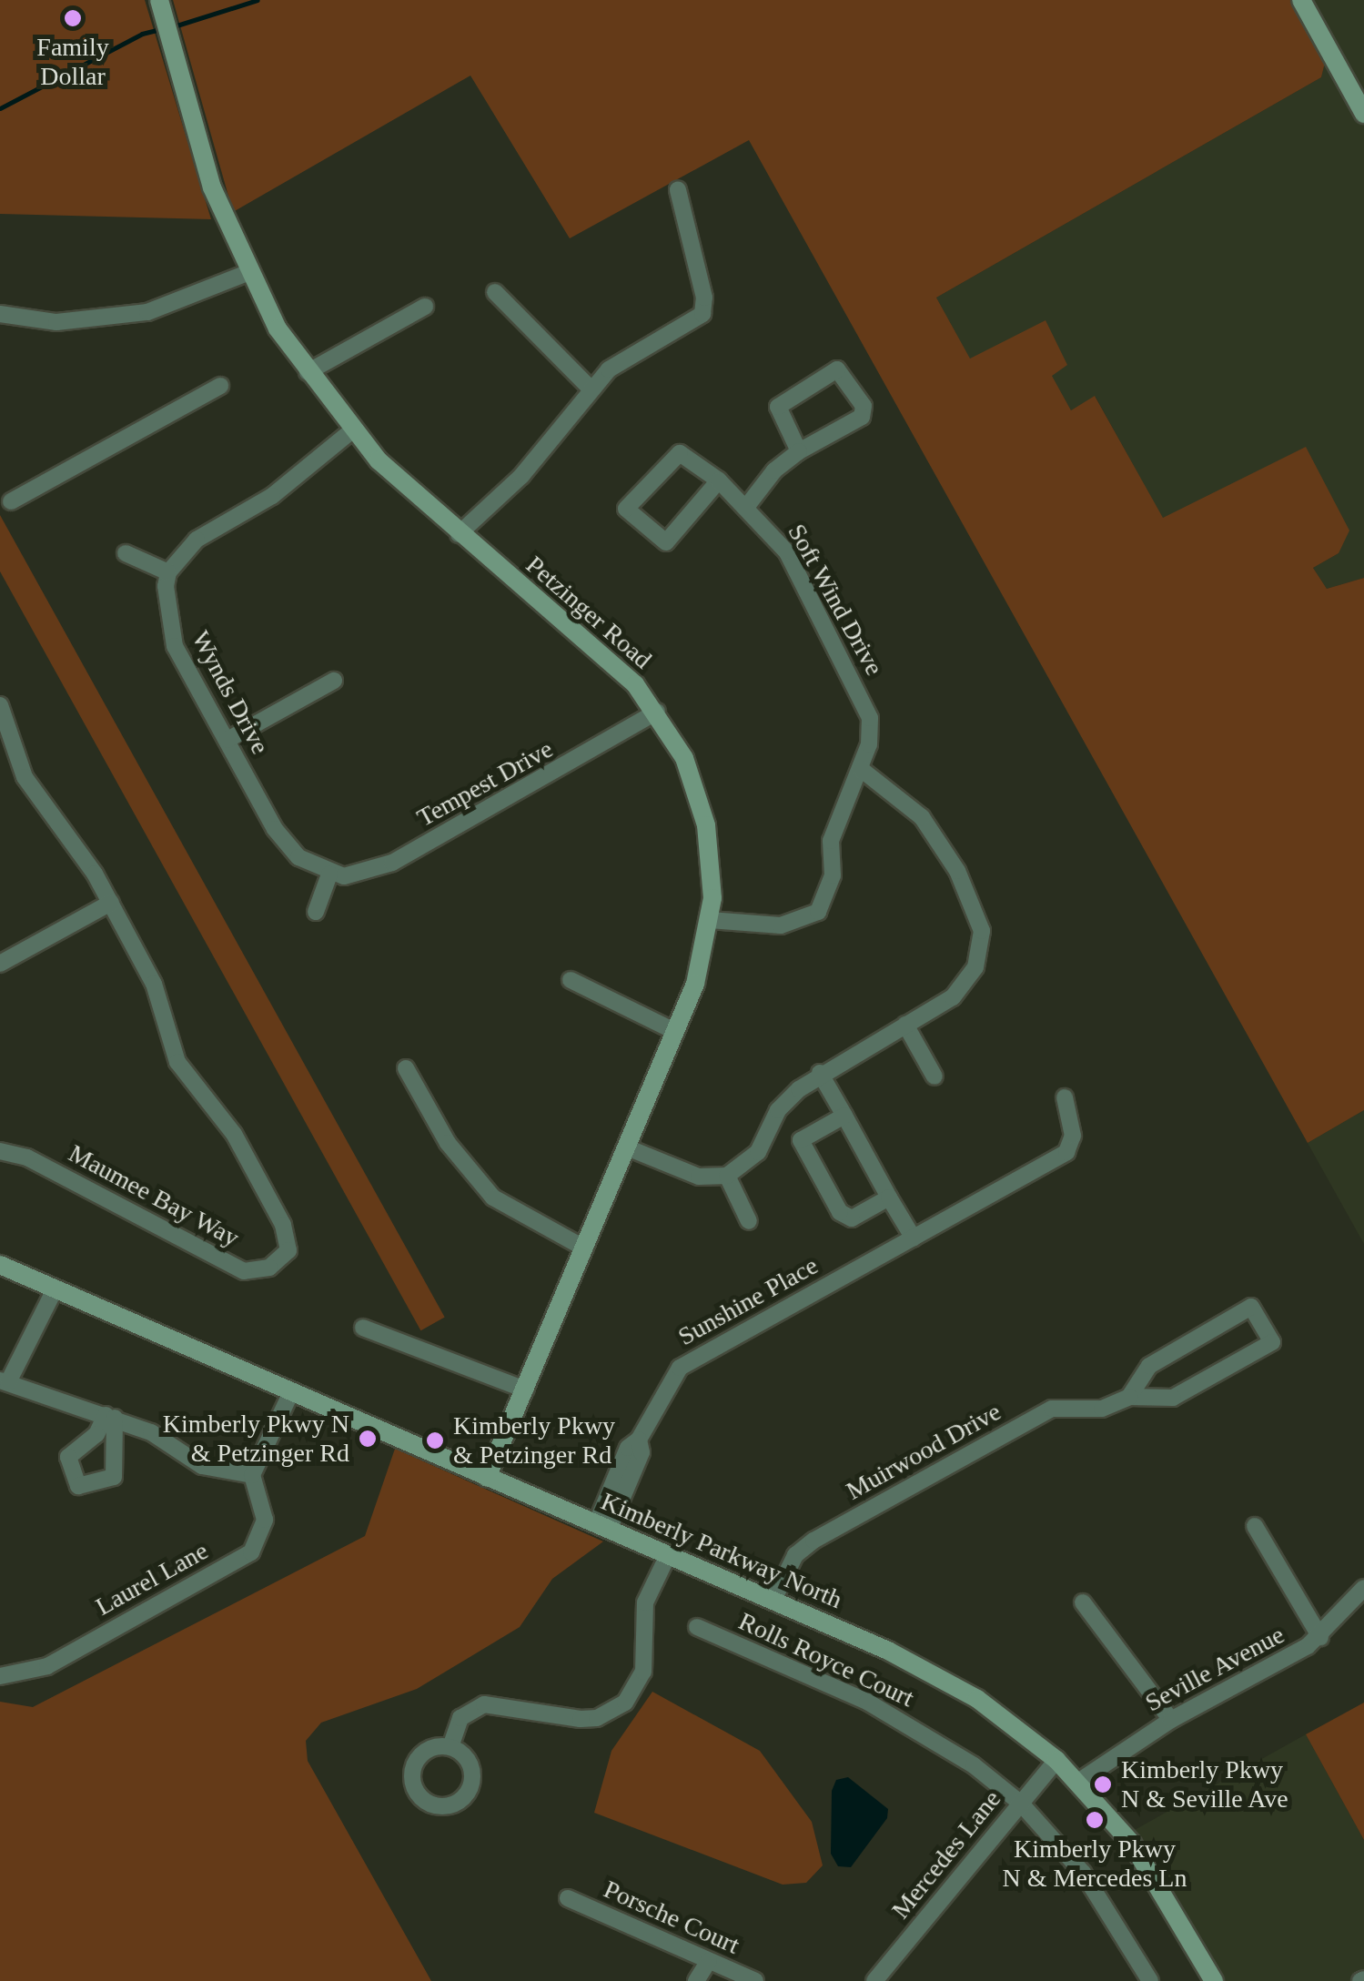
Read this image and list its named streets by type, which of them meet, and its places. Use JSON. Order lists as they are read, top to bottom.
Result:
{
  "streets": {
    "street": [
      "Soft Wind Drive",
      "Petzinger Road",
      "Wynds Drive",
      "Tempest Drive",
      "Maumee Bay Way",
      "Sunshine Place",
      "Muirwood Drive",
      "Kimberly Parkway North",
      "Laurel Lane",
      "Rolls Royce Court",
      "Seville Avenue",
      "Mercedes Lane",
      "Porsche Court"
    ]
  },
  "crossings": [
    ["Soft Wind Drive", "Petzinger Road"],
    ["Petzinger Road", "Tempest Drive"],
    ["Petzinger Road", "Kimberly Parkway North"],
    ["Wynds Drive", "Tempest Drive"],
    ["Sunshine Place", "Kimberly Parkway North"],
    ["Muirwood Drive", "Kimberly Parkway North"],
    ["Kimberly Parkway North", "Seville Avenue"],
    ["Kimberly Parkway North", "Mercedes Lane"],
    ["Rolls Royce Court", "Mercedes Lane"]
  ],
  "places": [
    "Family Dollar",
    "Kimberly Pkwy N & Petzinger Rd",
    "Kimberly Pkwy & Petzinger Rd",
    "Kimberly Pkwy N & Seville Ave",
    "Kimberly Pkwy N & Mercedes Ln"
  ]
}
